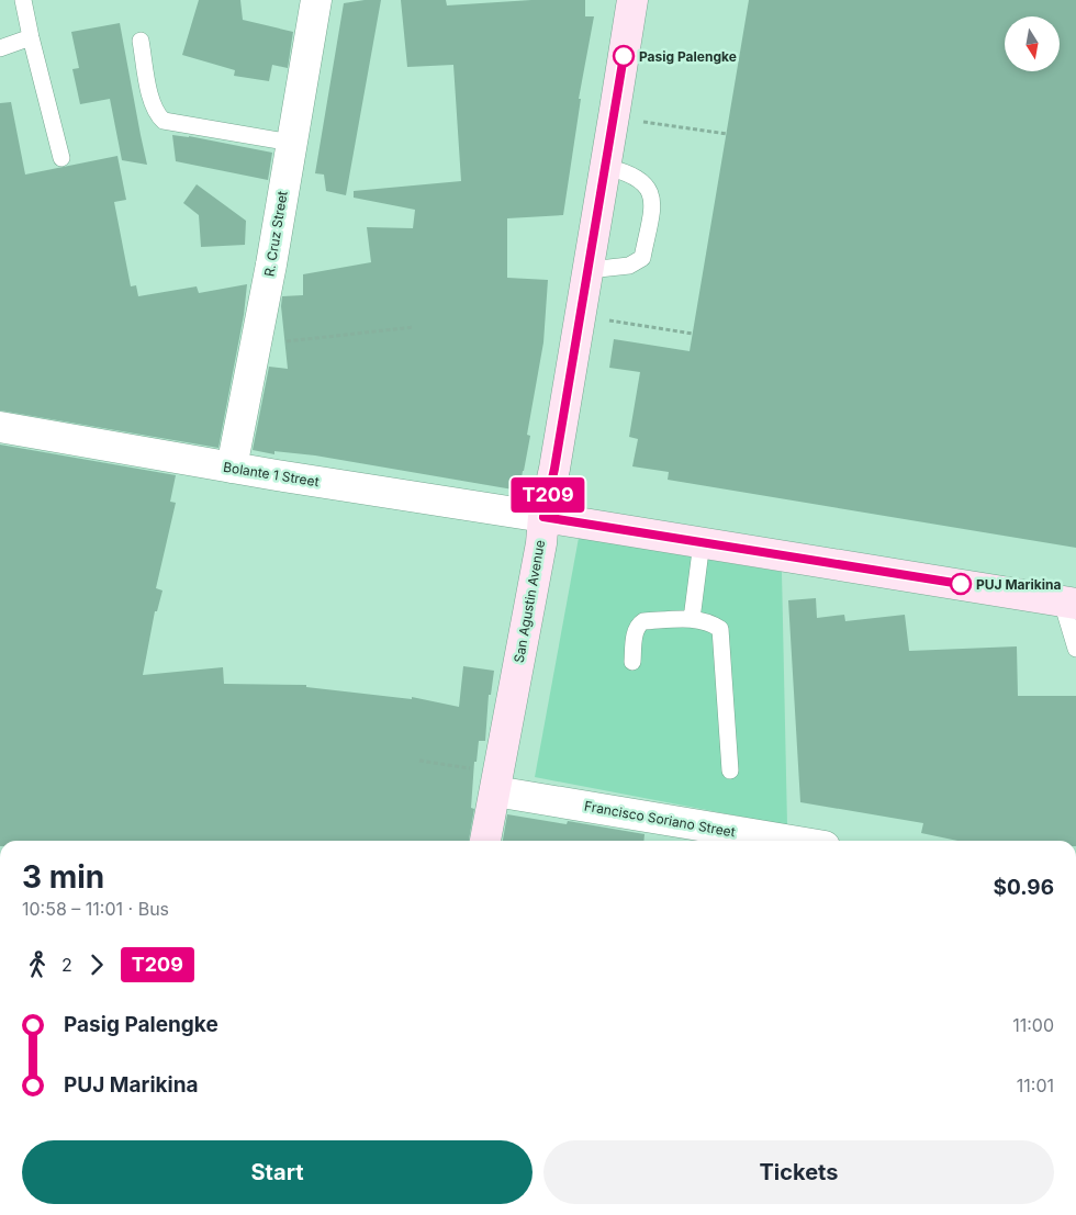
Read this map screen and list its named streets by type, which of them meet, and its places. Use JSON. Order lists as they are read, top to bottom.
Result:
{
  "streets": {
    "main road": ["San Agustin Avenue"],
    "street": ["R. Cruz Street", "Bolante 1 Street", "Francisco Soriano Street"]
  },
  "crossings": [
    ["R. Cruz Street", "Bolante 1 Street"],
    ["Bolante 1 Street", "San Agustin Avenue"],
    ["San Agustin Avenue", "Francisco Soriano Street"]
  ],
  "places": ["Pasig Palengke", "PUJ Marikina"],
  "lines": ["bus line T209"],
  "north": "bottom",
  "page": {
    "on_map": "T209",
    "heading": ["3 min", "10:58 – 11:01 · Bus", "$0.96"],
    "legs": ["2", "T209"],
    "list": [
      {
        "name": "Pasig Palengke",
        "value": "11:00"
      },
      {
        "name": "PUJ Marikina",
        "value": "11:01"
      }
    ],
    "buttons": ["Start", "Tickets"]
  }
}
